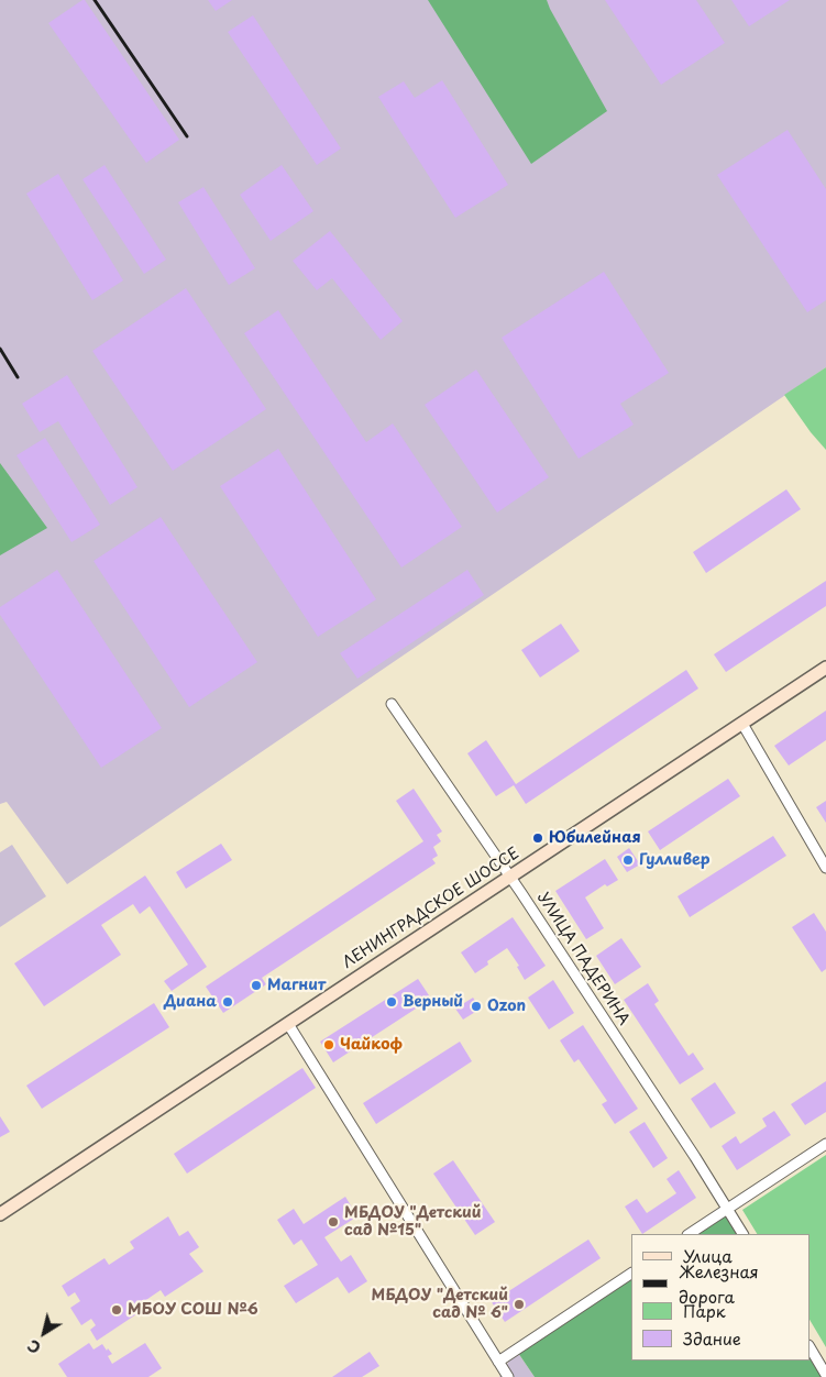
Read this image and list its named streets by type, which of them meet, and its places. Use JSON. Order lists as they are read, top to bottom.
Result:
{
  "streets": {
    "main road": ["ЛЕНИНГРАДСКОЕ ШОССЕ"],
    "street": ["УЛИЦА ПАДЕРИНА"]
  },
  "crossings": [
    ["ЛЕНИНГРАДСКОЕ ШОССЕ", "УЛИЦА ПАДЕРИНА"]
  ],
  "places": [
    "Юбилейная",
    "Гулливер",
    "Магнит",
    "Диана",
    "Верный",
    "Ozon",
    "Чайкоф",
    "МБДОУ \"Детский сад №15\"",
    "МБДОУ \"Детский сад № 6\"",
    "МБОУ СОШ №6"
  ],
  "legend": [
    "Улица",
    "Железная дорога",
    "Парк",
    "Здание"
  ],
  "north": "bottom left"
}
